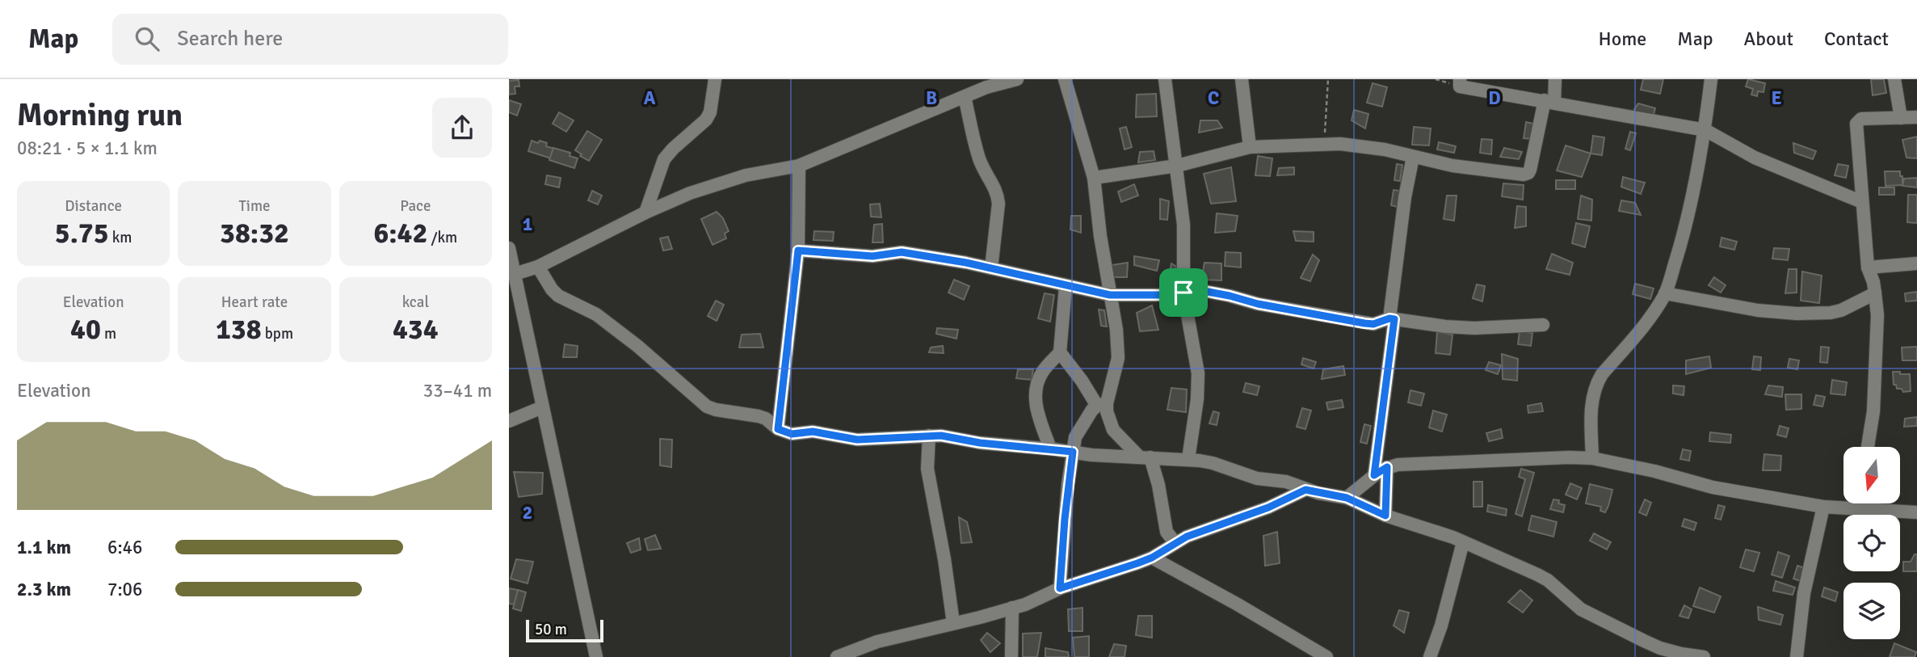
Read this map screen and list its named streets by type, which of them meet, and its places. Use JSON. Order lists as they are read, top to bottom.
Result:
{
  "scale_bar": "50 m",
  "north": "bottom",
  "page": {
    "header": "Map",
    "search": "Search here",
    "nav": [
      "Home",
      "Map",
      "About",
      "Contact"
    ],
    "heading": ["Morning run", "08:21 · 5 × 1.1 km"],
    "stats": [
      ["Distance", "5.75 km"],
      ["Time", "38:32"],
      ["Pace", "6:42 /km"],
      ["Elevation", "40 m"],
      ["Heart rate", "138 bpm"],
      ["kcal", "434"]
    ],
    "chart": ["Elevation", "33–41 m"],
    "list": [
      {
        "name": "1.1 km",
        "note": "6:46"
      },
      {
        "name": "2.3 km",
        "note": "7:06"
      }
    ],
    "scale": "50 m"
  },
  "grid": {
    "columns": [
      "A",
      "B",
      "C",
      "D",
      "E"
    ],
    "rows": ["1", "2"]
  }
}
